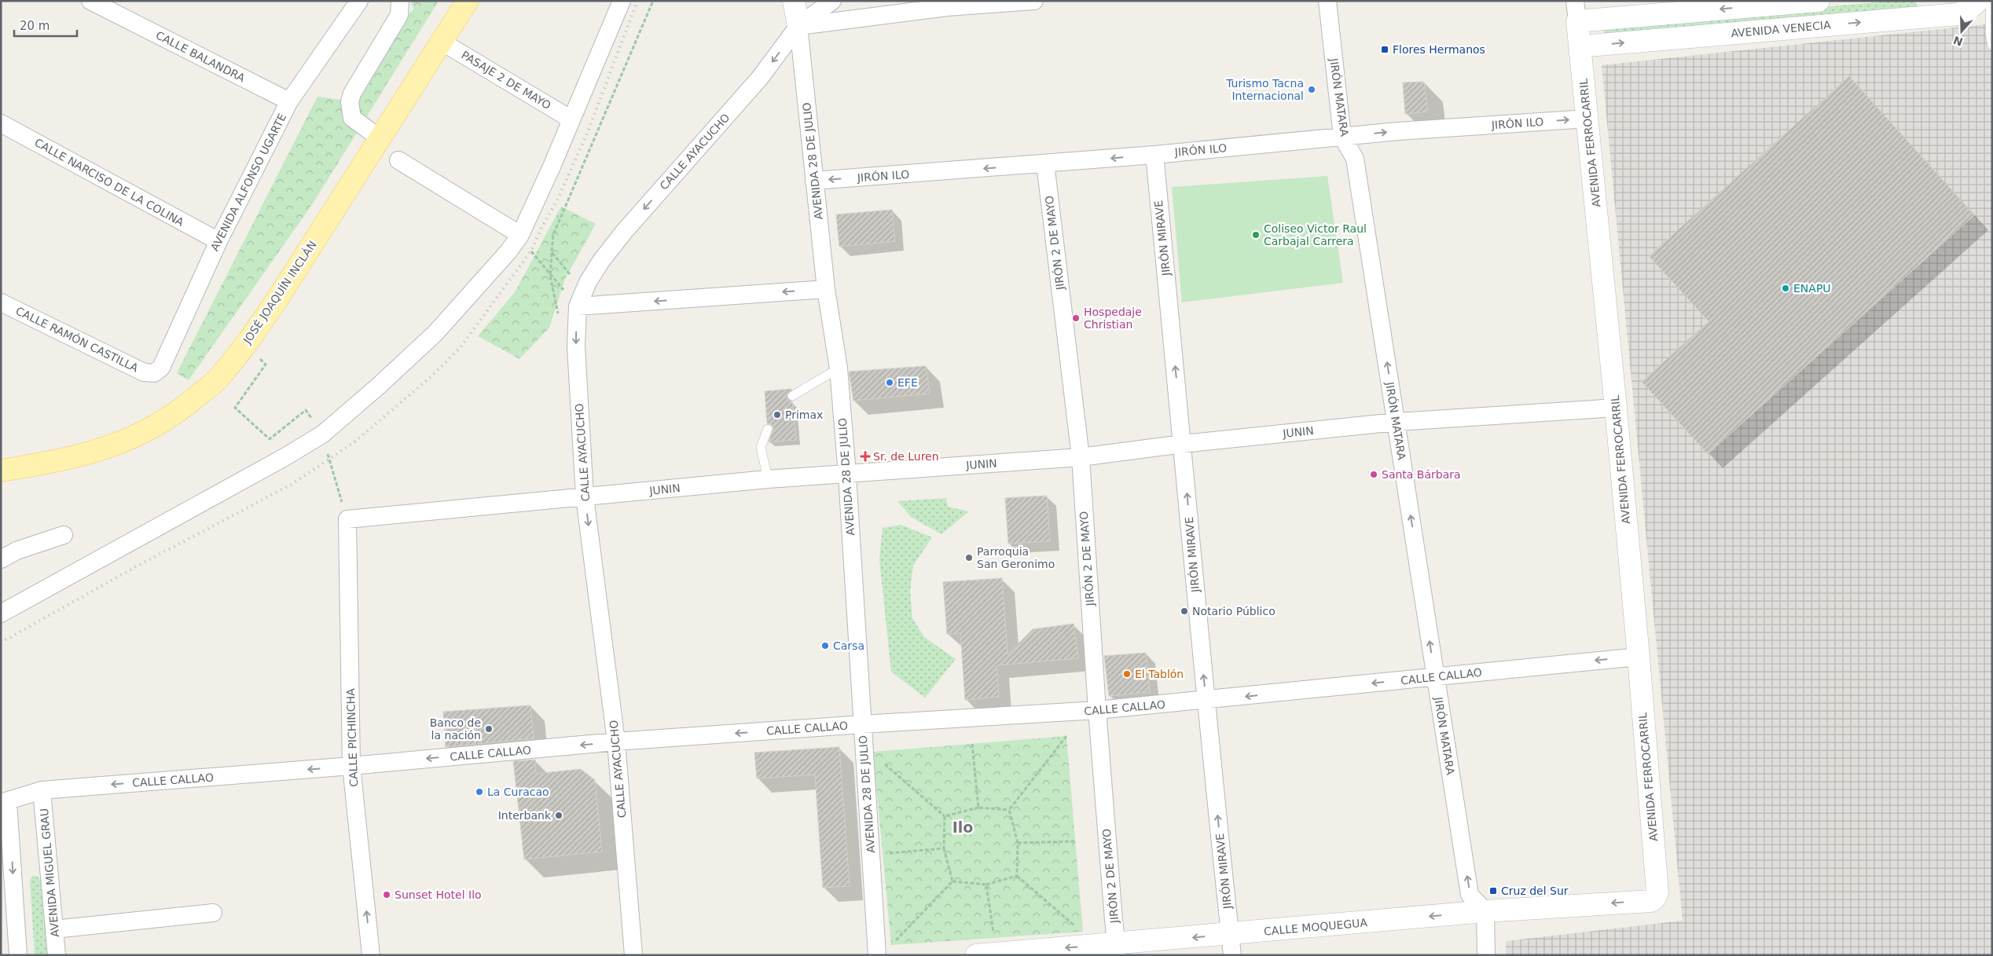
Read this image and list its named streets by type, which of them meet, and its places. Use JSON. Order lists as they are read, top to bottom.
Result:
{
  "streets": {
    "main road": ["JOSÉ JOAQUÍN INCLÁN"],
    "street": [
      "AVENIDA VENECIA",
      "CALLE BALANDRA",
      "PASAJE 2 DE MAYO",
      "JIRÓN MATARA",
      "JIRÓN ILO",
      "AVENIDA FERROCARRIL",
      "CALLE AYACUCHO",
      "AVENIDA 28 DE JULIO",
      "CALLE NARCISO DE LA COLINA",
      "AVENIDA ALFONSO UGARTE",
      "JIRÓN MIRAVE",
      "JIRÓN 2 DE MAYO",
      "CALLE RAMÓN CASTILLA",
      "JUNIN",
      "CALLE CALLAO",
      "CALLE PICHINCHA",
      "AVENIDA MIGUEL GRAU",
      "CALLE MOQUEGUA"
    ]
  },
  "crossings": [
    ["AVENIDA VENECIA", "AVENIDA FERROCARRIL"],
    ["CALLE BALANDRA", "AVENIDA ALFONSO UGARTE"],
    ["PASAJE 2 DE MAYO", "JOSÉ JOAQUÍN INCLÁN"],
    ["JIRÓN MATARA", "JIRÓN ILO"],
    ["JIRÓN MATARA", "JUNIN"],
    ["JIRÓN MATARA", "CALLE CALLAO"],
    ["JIRÓN MATARA", "CALLE MOQUEGUA"],
    ["JIRÓN ILO", "AVENIDA FERROCARRIL"],
    ["JIRÓN ILO", "AVENIDA 28 DE JULIO"],
    ["JIRÓN ILO", "JIRÓN MIRAVE"],
    ["JIRÓN ILO", "JIRÓN 2 DE MAYO"],
    ["AVENIDA FERROCARRIL", "JUNIN"],
    ["AVENIDA FERROCARRIL", "CALLE CALLAO"],
    ["AVENIDA FERROCARRIL", "CALLE MOQUEGUA"],
    ["CALLE AYACUCHO", "AVENIDA 28 DE JULIO"],
    ["CALLE AYACUCHO", "JUNIN"],
    ["CALLE AYACUCHO", "CALLE CALLAO"],
    ["AVENIDA 28 DE JULIO", "JUNIN"],
    ["AVENIDA 28 DE JULIO", "CALLE CALLAO"],
    ["CALLE NARCISO DE LA COLINA", "AVENIDA ALFONSO UGARTE"],
    ["AVENIDA ALFONSO UGARTE", "CALLE RAMÓN CASTILLA"],
    ["JIRÓN MIRAVE", "JUNIN"],
    ["JIRÓN MIRAVE", "CALLE CALLAO"],
    ["JIRÓN MIRAVE", "CALLE MOQUEGUA"],
    ["JIRÓN 2 DE MAYO", "JUNIN"],
    ["JIRÓN 2 DE MAYO", "CALLE CALLAO"],
    ["JIRÓN 2 DE MAYO", "CALLE MOQUEGUA"],
    ["JUNIN", "CALLE PICHINCHA"],
    ["CALLE CALLAO", "CALLE PICHINCHA"],
    ["CALLE CALLAO", "AVENIDA MIGUEL GRAU"]
  ],
  "one_way": [
    "JIRÓN MATARA",
    "JIRÓN MIRAVE",
    "CALLE CALLAO",
    "CALLE PICHINCHA",
    "CALLE MOQUEGUA"
  ],
  "districts": ["Ilo"],
  "places": {
    "transit": ["Flores Hermanos", "Cruz del Sur"],
    "other": [
      "Turismo Tacna Internacional",
      "Coliseo Victor Raul Carbajal Carrera",
      "ENAPU",
      "Hospedaje Christian",
      "EFE",
      "Primax",
      "Santa Bárbara",
      "Parroquia San Geronimo",
      "Notario Público",
      "Carsa",
      "El Tablón",
      "Banco de la nación",
      "La Curacao",
      "Interbank",
      "Sunset Hotel Ilo"
    ],
    "health": ["Sr. de Luren"]
  },
  "scale_bar": "20 m",
  "north": "bottom"
}
